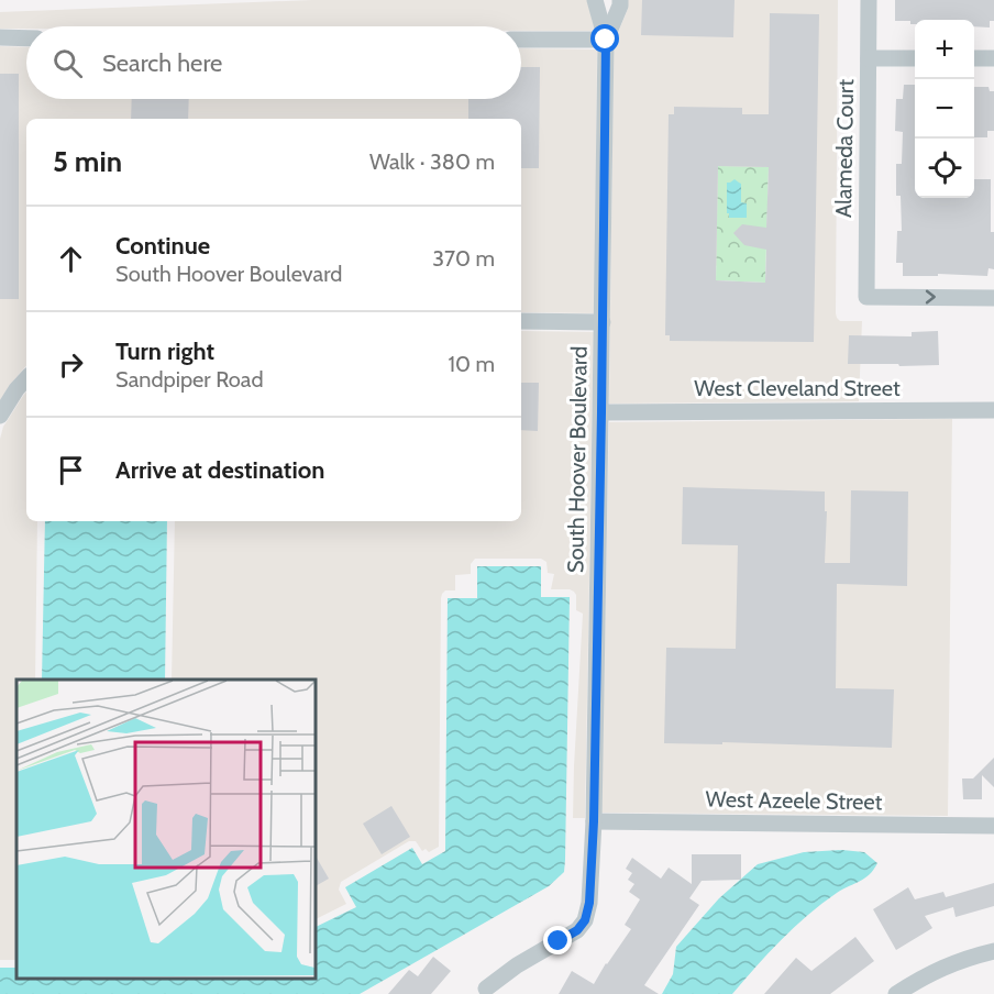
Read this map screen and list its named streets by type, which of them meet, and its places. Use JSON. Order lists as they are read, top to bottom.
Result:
{
  "streets": {
    "street": [
      "Alameda Court",
      "West Cleveland Street",
      "South Hoover Boulevard",
      "West Azeele Street"
    ]
  },
  "crossings": [
    ["West Cleveland Street", "South Hoover Boulevard"],
    ["South Hoover Boulevard", "West Azeele Street"]
  ],
  "page": {
    "map_buttons": ["+", "−"],
    "search": "Search here",
    "heading": ["5 min", "Walk · 380 m"],
    "list": [
      ["Continue", "South Hoover Boulevard", "370 m"],
      ["Turn right", "Sandpiper Road", "10 m"],
      "Arrive at destination"
    ]
  }
}
